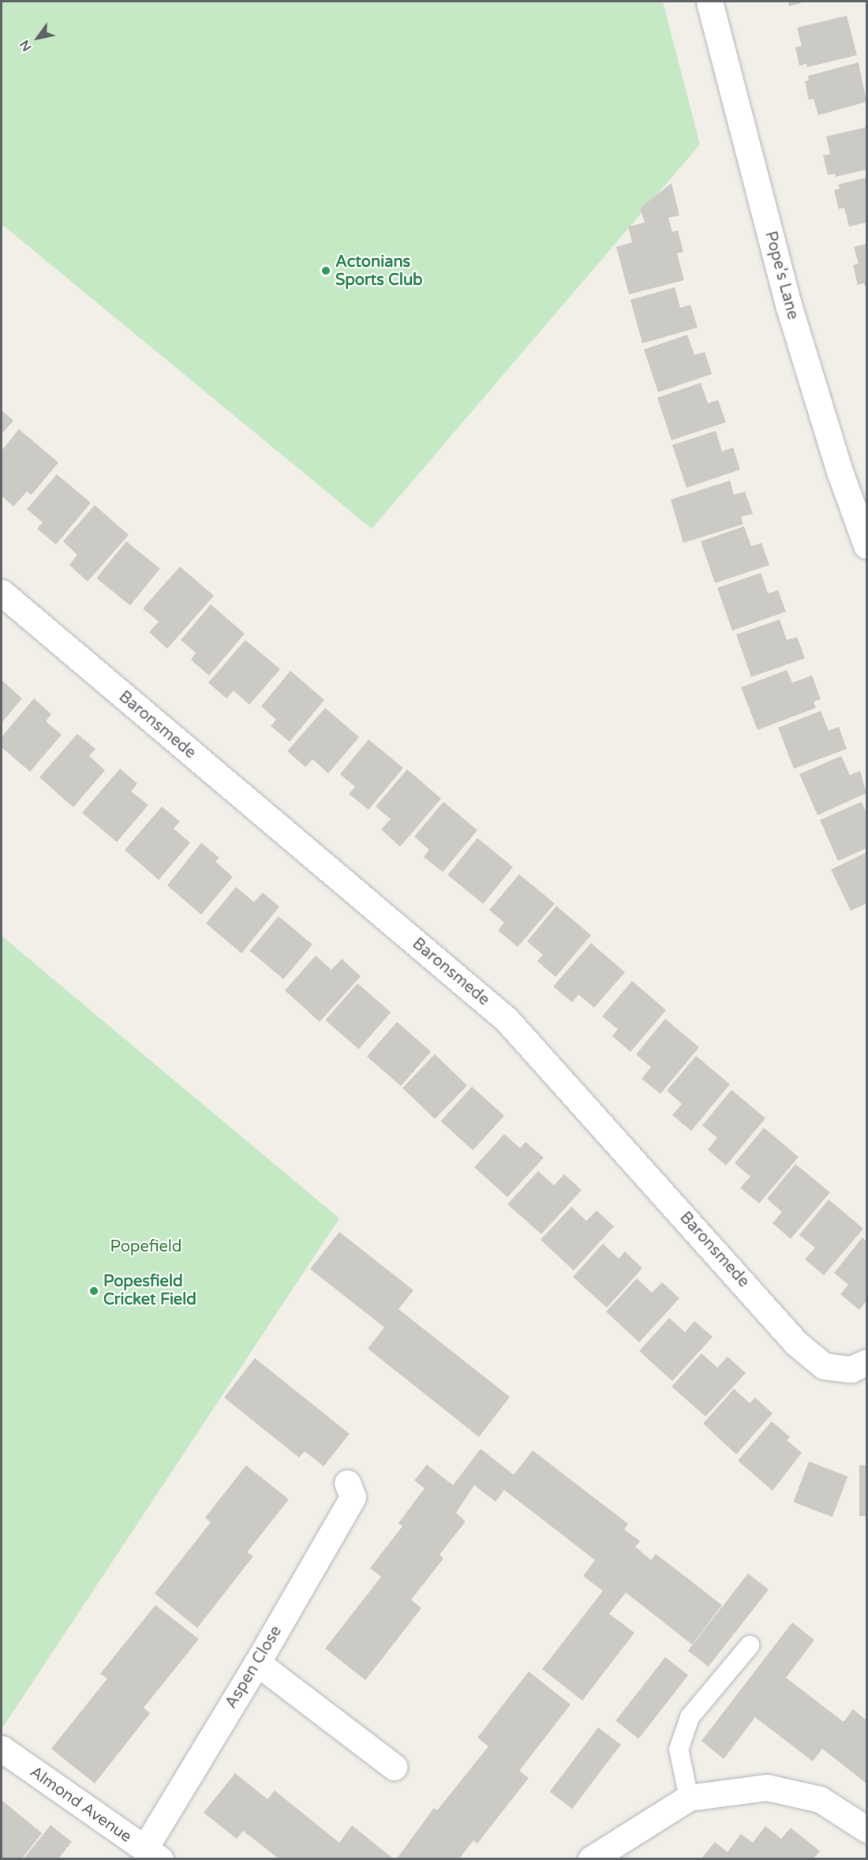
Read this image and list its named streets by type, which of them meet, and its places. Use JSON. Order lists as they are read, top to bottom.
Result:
{
  "streets": {
    "street": [
      "Pope's Lane",
      "Baronsmede",
      "Aspen Close",
      "Almond Avenue"
    ]
  },
  "crossings": [
    ["Aspen Close", "Almond Avenue"]
  ],
  "parks": ["Popefield"],
  "places": ["Actonians Sports Club", "Popesfield Cricket Field"],
  "north": "bottom left"
}
